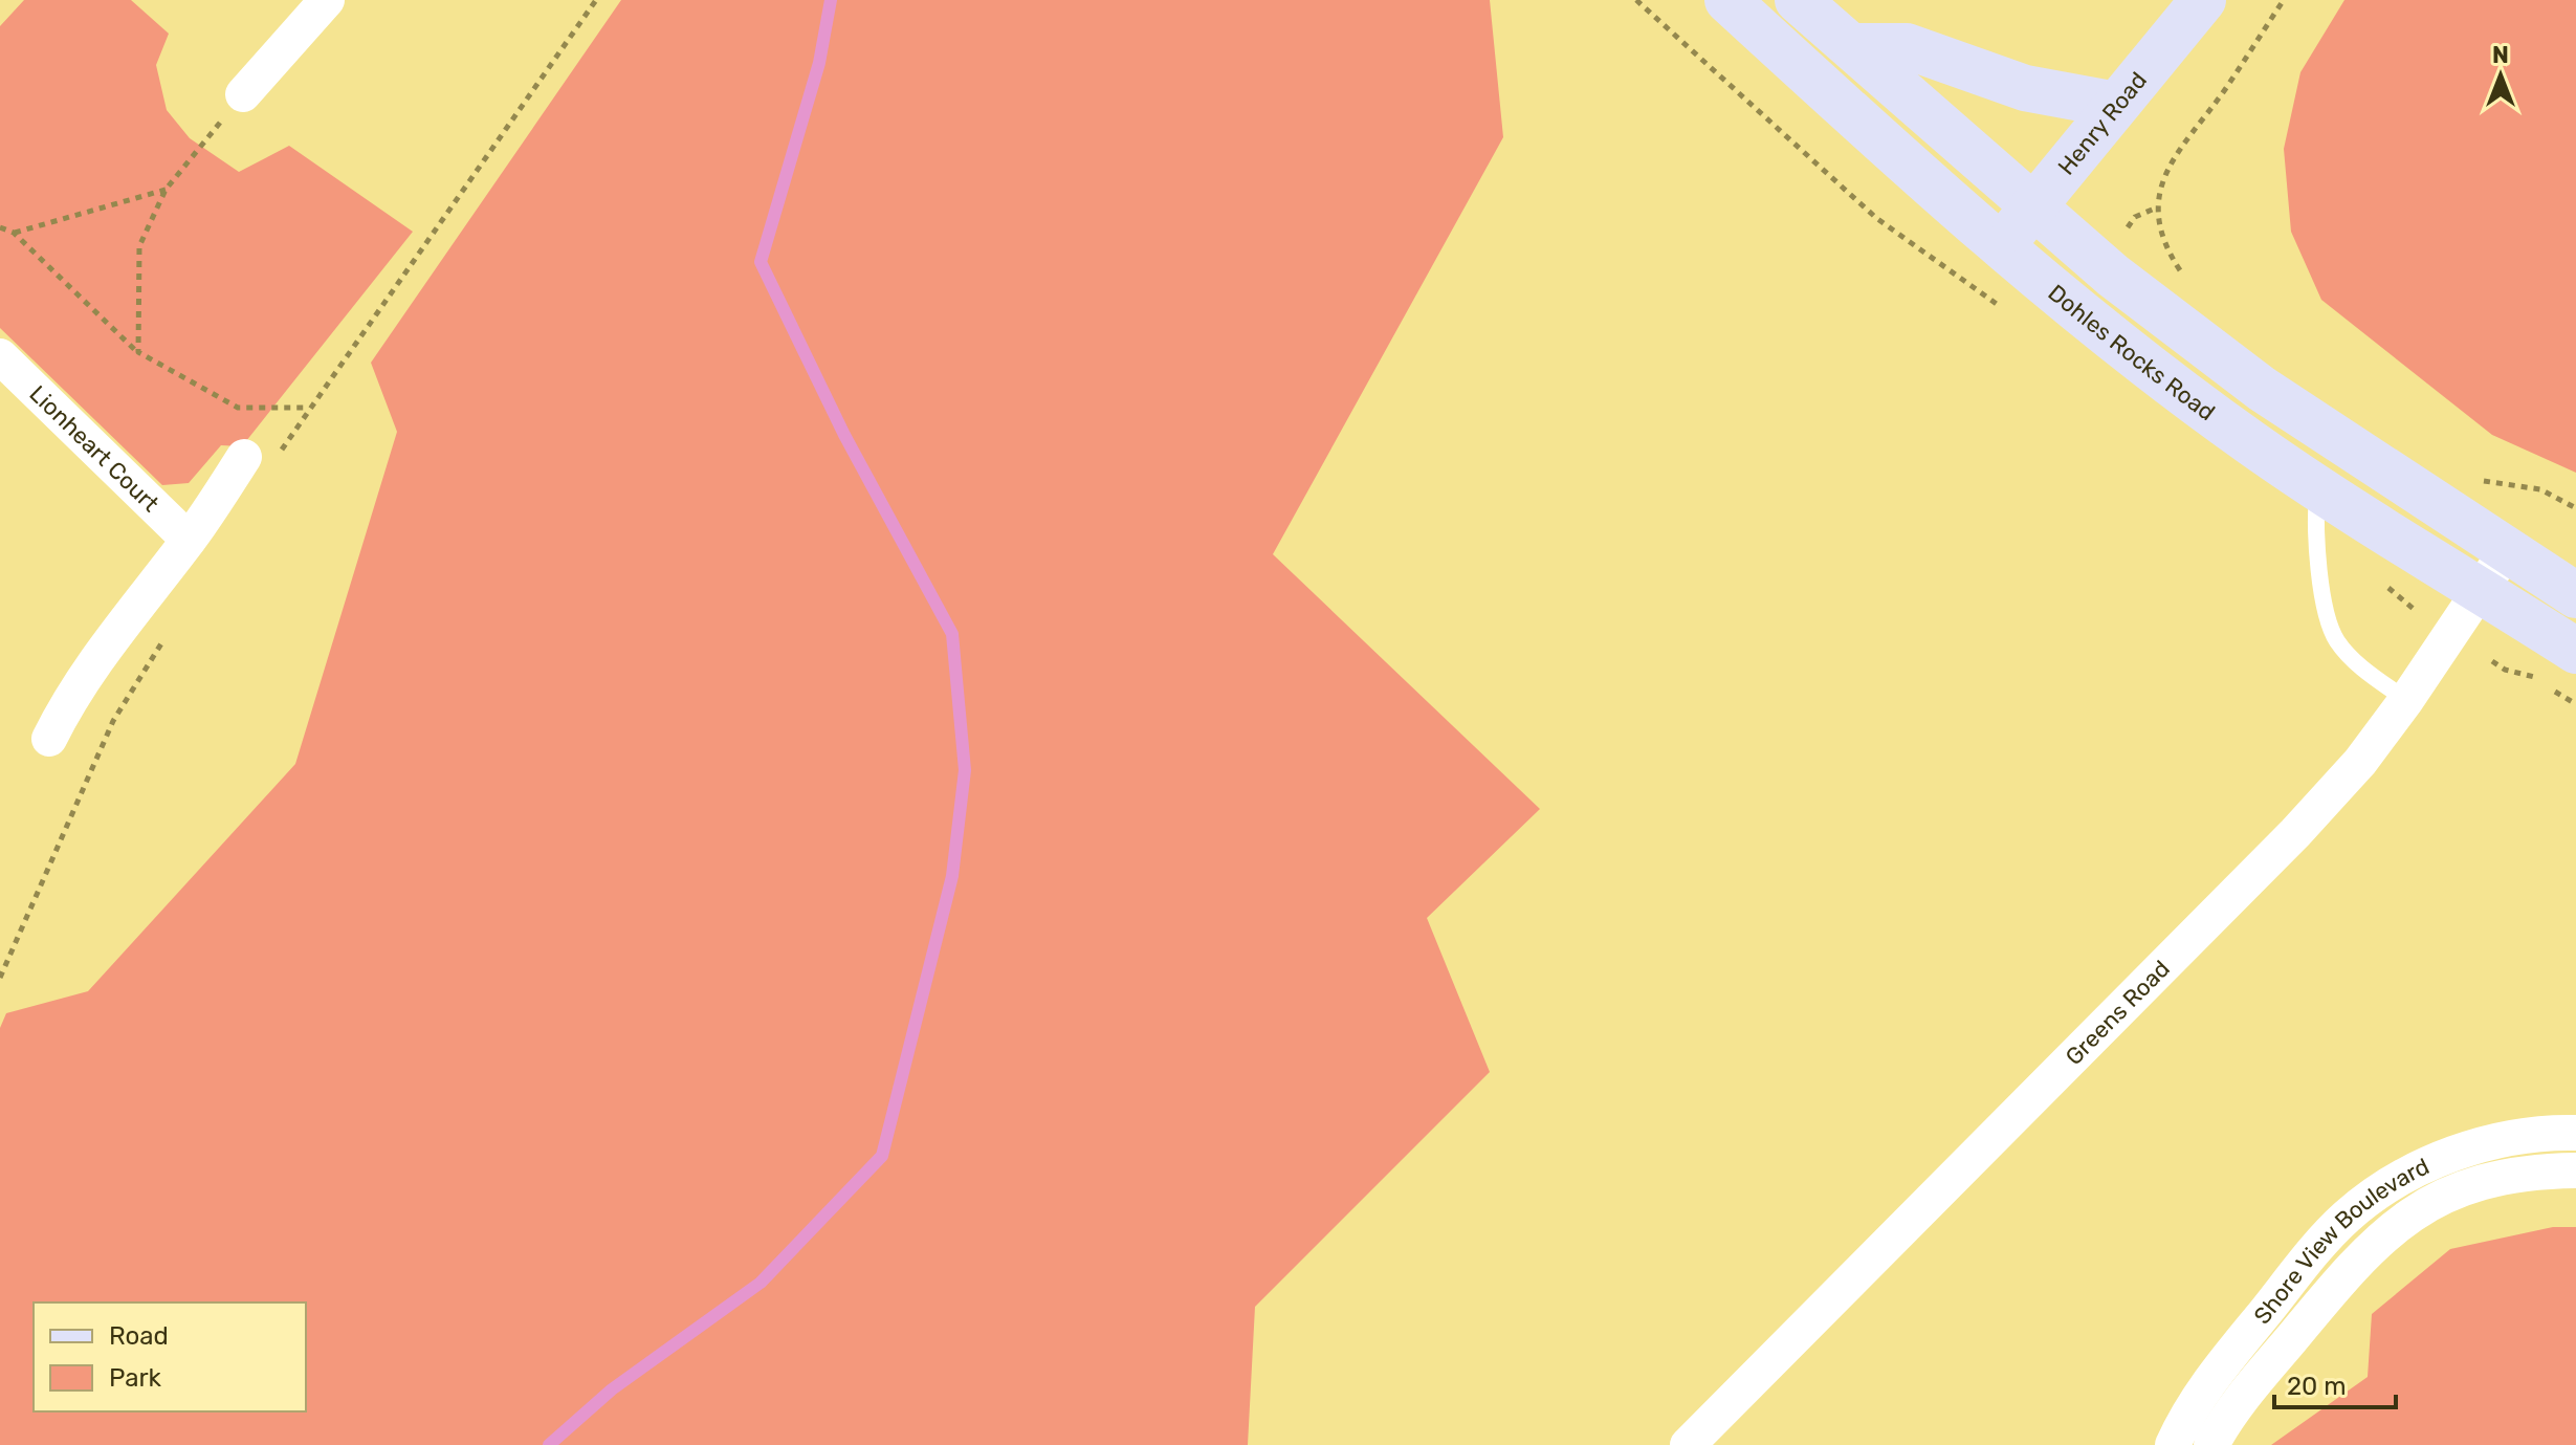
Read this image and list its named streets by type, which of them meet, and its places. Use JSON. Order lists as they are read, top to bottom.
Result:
{
  "streets": {
    "street": [
      "Henry Road",
      "Dohles Rocks Road",
      "Lionheart Court",
      "Greens Road",
      "Shore View Boulevard"
    ]
  },
  "crossings": [
    ["Henry Road", "Dohles Rocks Road"],
    ["Dohles Rocks Road", "Greens Road"]
  ],
  "legend": ["Road", "Park"],
  "scale_bar": "20 m",
  "north": "top"
}
